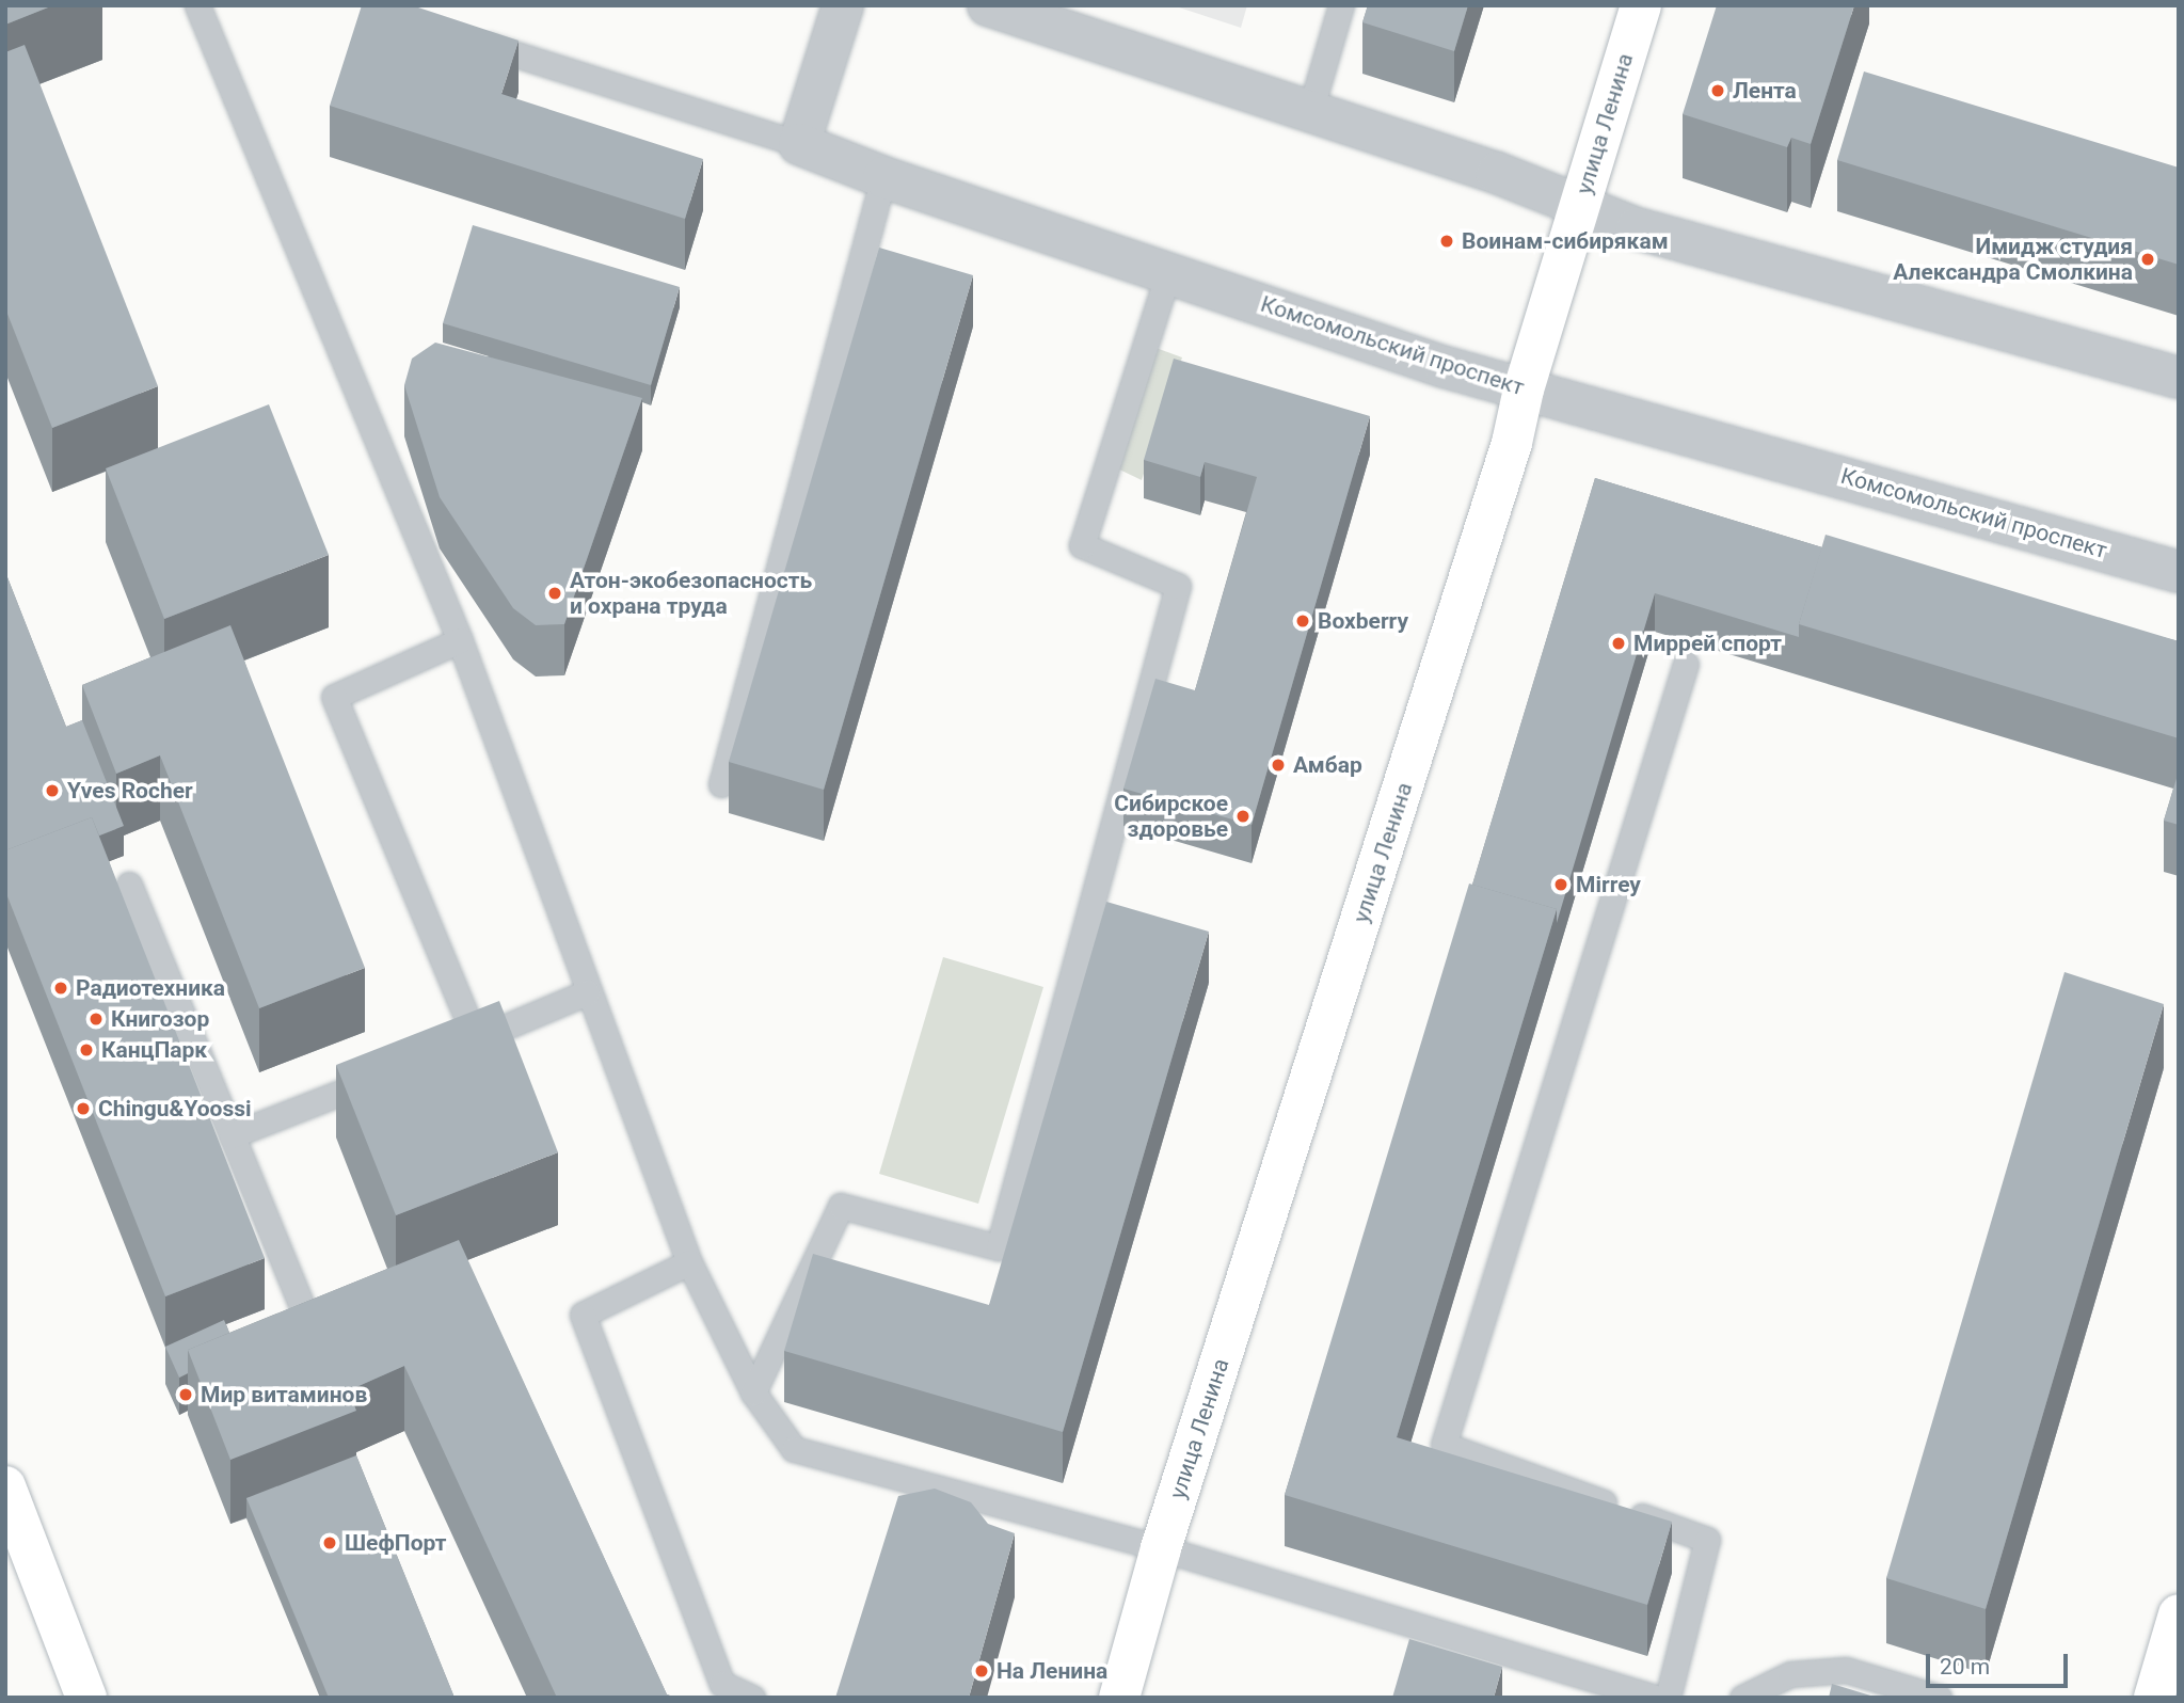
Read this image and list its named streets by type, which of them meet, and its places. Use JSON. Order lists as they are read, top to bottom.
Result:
{
  "streets": {
    "street": ["улица Ленина", "Комсомольский проспект"]
  },
  "crossings": [
    ["улица Ленина", "Комсомольский проспект"]
  ],
  "places": [
    "Лента",
    "Воинам-сибирякам",
    "Имидж студия Александра Смолкина",
    "Атон-экобезопасность и охрана труда",
    "Boxberry",
    "Миррей спорт",
    "Амбар",
    "Yves Rocher",
    "Сибирское здоровье",
    "Mirrey",
    "Радиотехника",
    "Книгозор",
    "КанцПарк",
    "Chingu&Yoossi",
    "Мир витаминов",
    "ШефПорт",
    "На Ленина"
  ],
  "scale_bar": "20 m"
}
